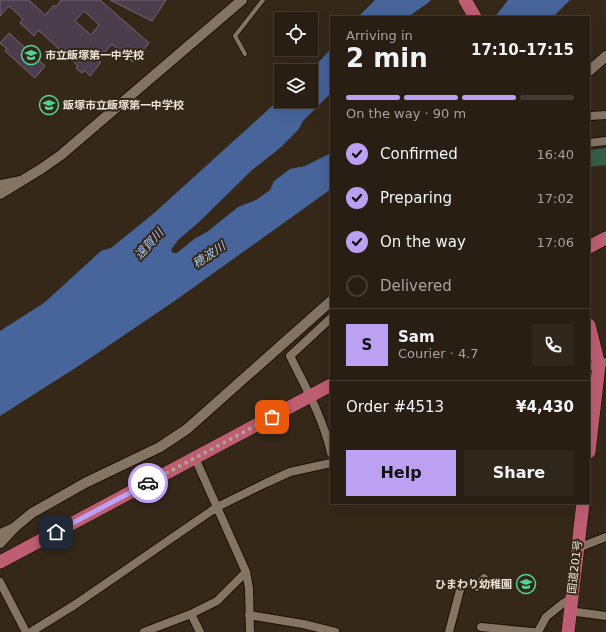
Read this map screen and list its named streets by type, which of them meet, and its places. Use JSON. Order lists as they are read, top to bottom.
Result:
{
  "streets": {
    "highway": ["国道201号"]
  },
  "water": ["遠賀川", "穂波川"],
  "places": {
    "school or university": ["市立飯塚第一中学校", "飯塚市立飯塚第一中学校", "ひまわり幼稚園"]
  },
  "page": {
    "heading": ["2 min", "Arriving in", "17:10–17:15"],
    "panel": [
      "Sam",
      "Courier · 4.7",
      "Order #4513",
      "¥4,430"
    ],
    "bar": "On the way · 90 m",
    "list": [
      ["Confirmed", "16:40"],
      ["Preparing", "17:02"],
      ["On the way", "17:06"],
      "Delivered"
    ],
    "round": "S",
    "buttons": ["Help", "Share"]
  }
}
